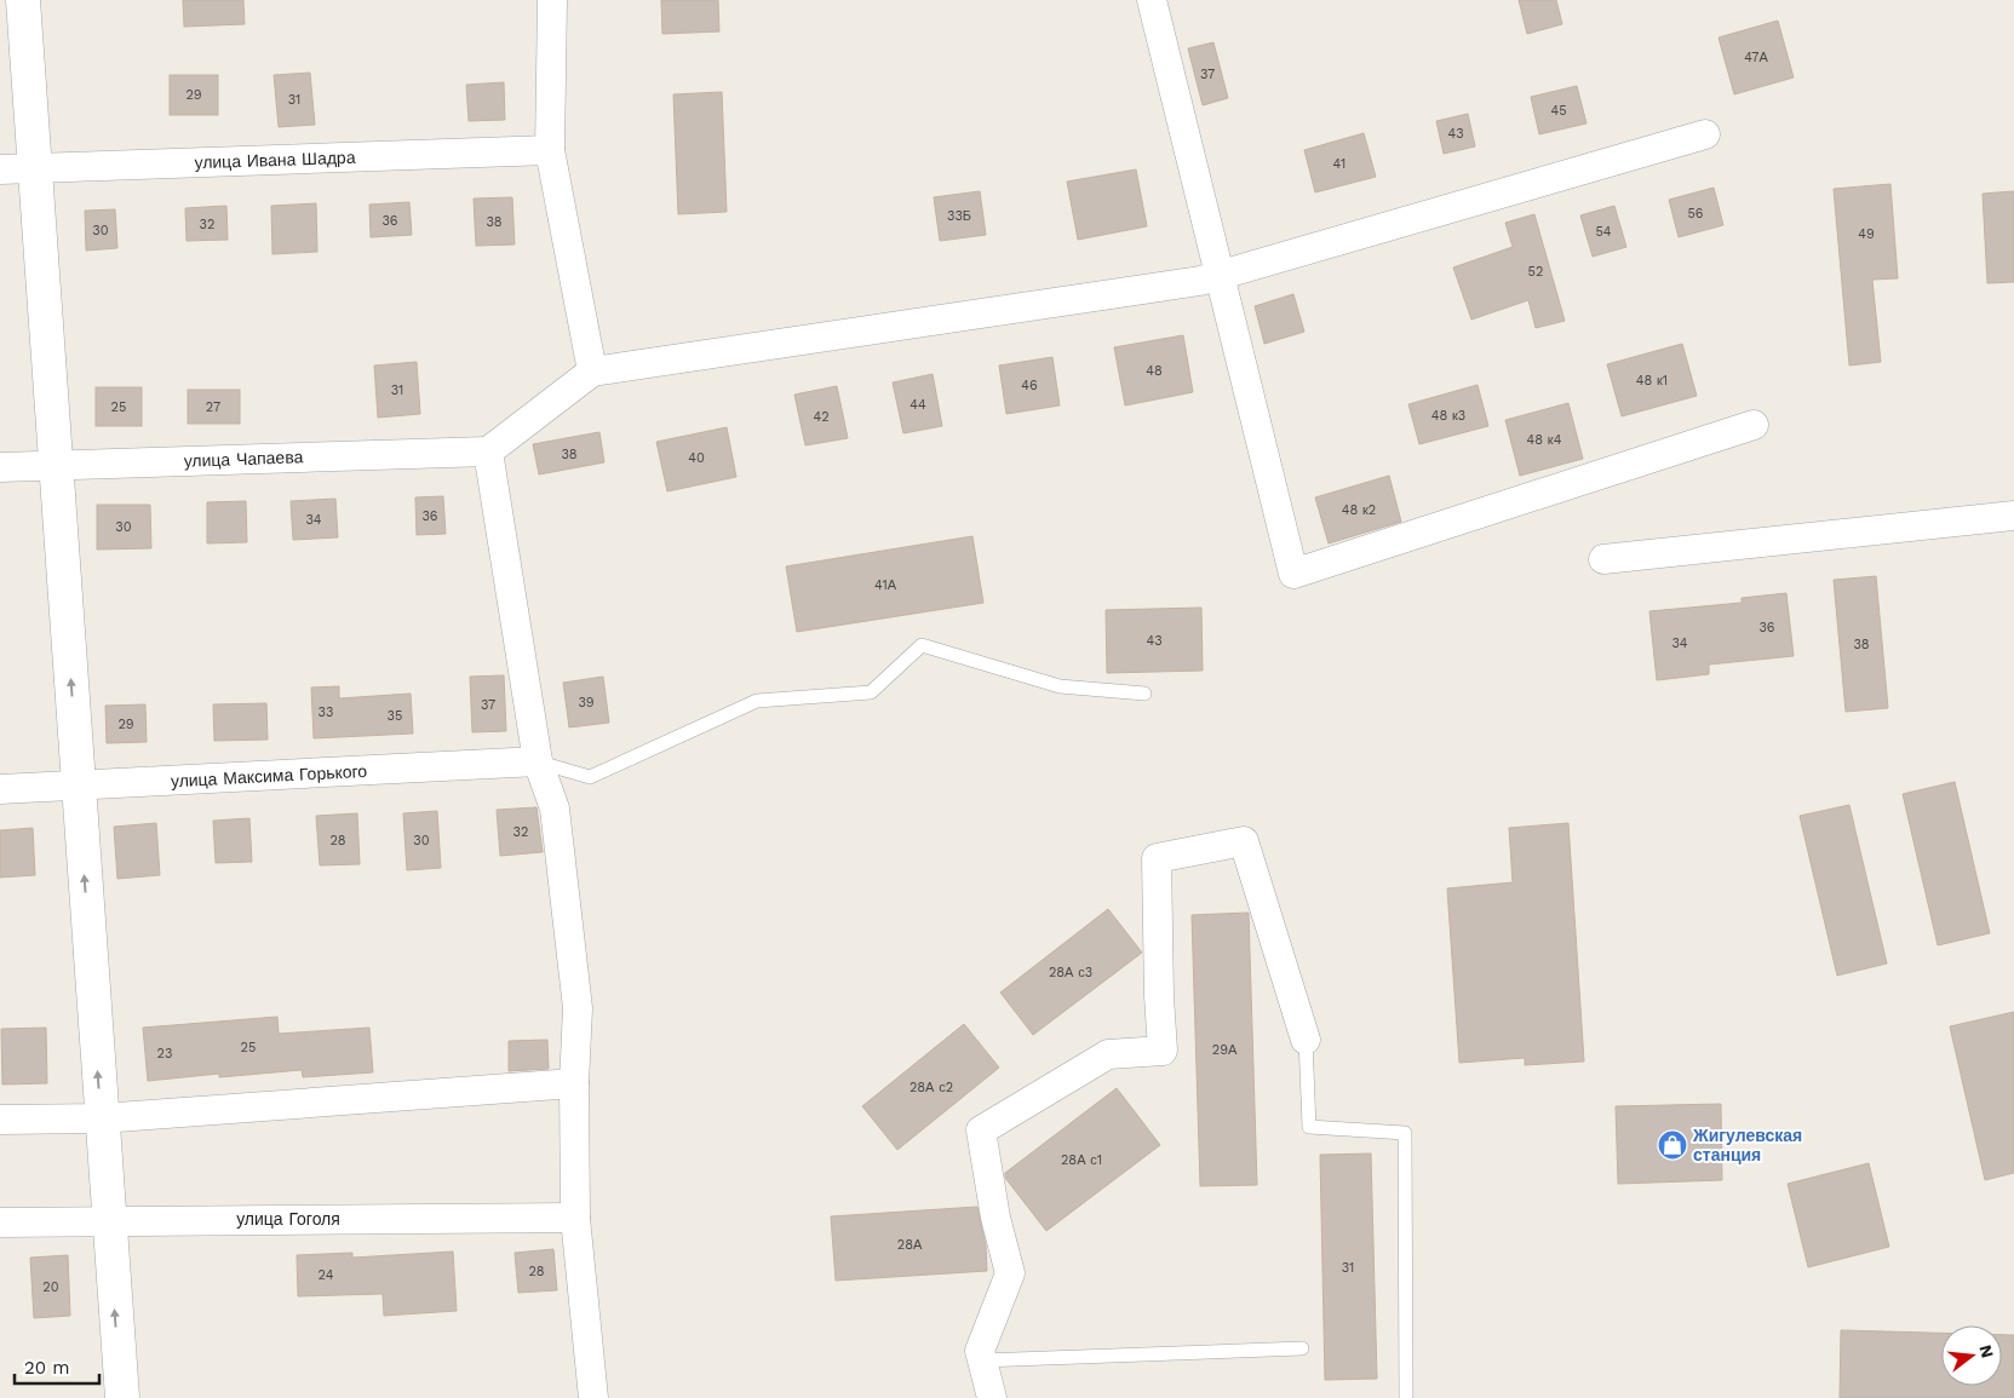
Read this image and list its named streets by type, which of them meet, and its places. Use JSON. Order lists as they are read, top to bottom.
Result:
{
  "streets": {
    "street": [
      "улица Ивана Шадра",
      "улица Чапаева",
      "улица Максима Горького",
      "улица Гоголя"
    ]
  },
  "places": {
    "shop": ["Жигулевская станция"]
  },
  "house_numbers": [
    "47А",
    "37",
    "29",
    "31",
    "45",
    "43",
    "41",
    "56",
    "33Б",
    "36",
    "38",
    "32",
    "30",
    "54",
    "49",
    "52",
    "48",
    "48 к1",
    "46",
    "31",
    "44",
    "25",
    "27",
    "48 к3",
    "42",
    "48 к4",
    "38",
    "40",
    "48 к2",
    "36",
    "34",
    "30",
    "41А",
    "36",
    "43",
    "34",
    "38",
    "39",
    "37",
    "33",
    "35",
    "29",
    "32",
    "28",
    "30",
    "28А с3",
    "25",
    "29А",
    "23",
    "28А с2",
    "28А с1",
    "28А",
    "31",
    "28",
    "24",
    "20"
  ],
  "scale_bar": "20 m",
  "north": "right"
}
